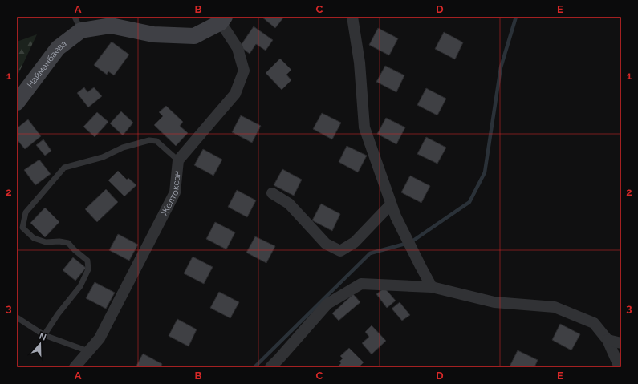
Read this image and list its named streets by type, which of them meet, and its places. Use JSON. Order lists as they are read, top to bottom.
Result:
{
  "streets": {
    "main road": ["Найманбаева", "Желтоксан"]
  },
  "crossings": [
    ["Найманбаева", "Желтоксан"]
  ],
  "north": "top",
  "grid": {
    "columns": [
      "A",
      "B",
      "C",
      "D",
      "E"
    ],
    "rows": ["1", "2", "3"]
  }
}
